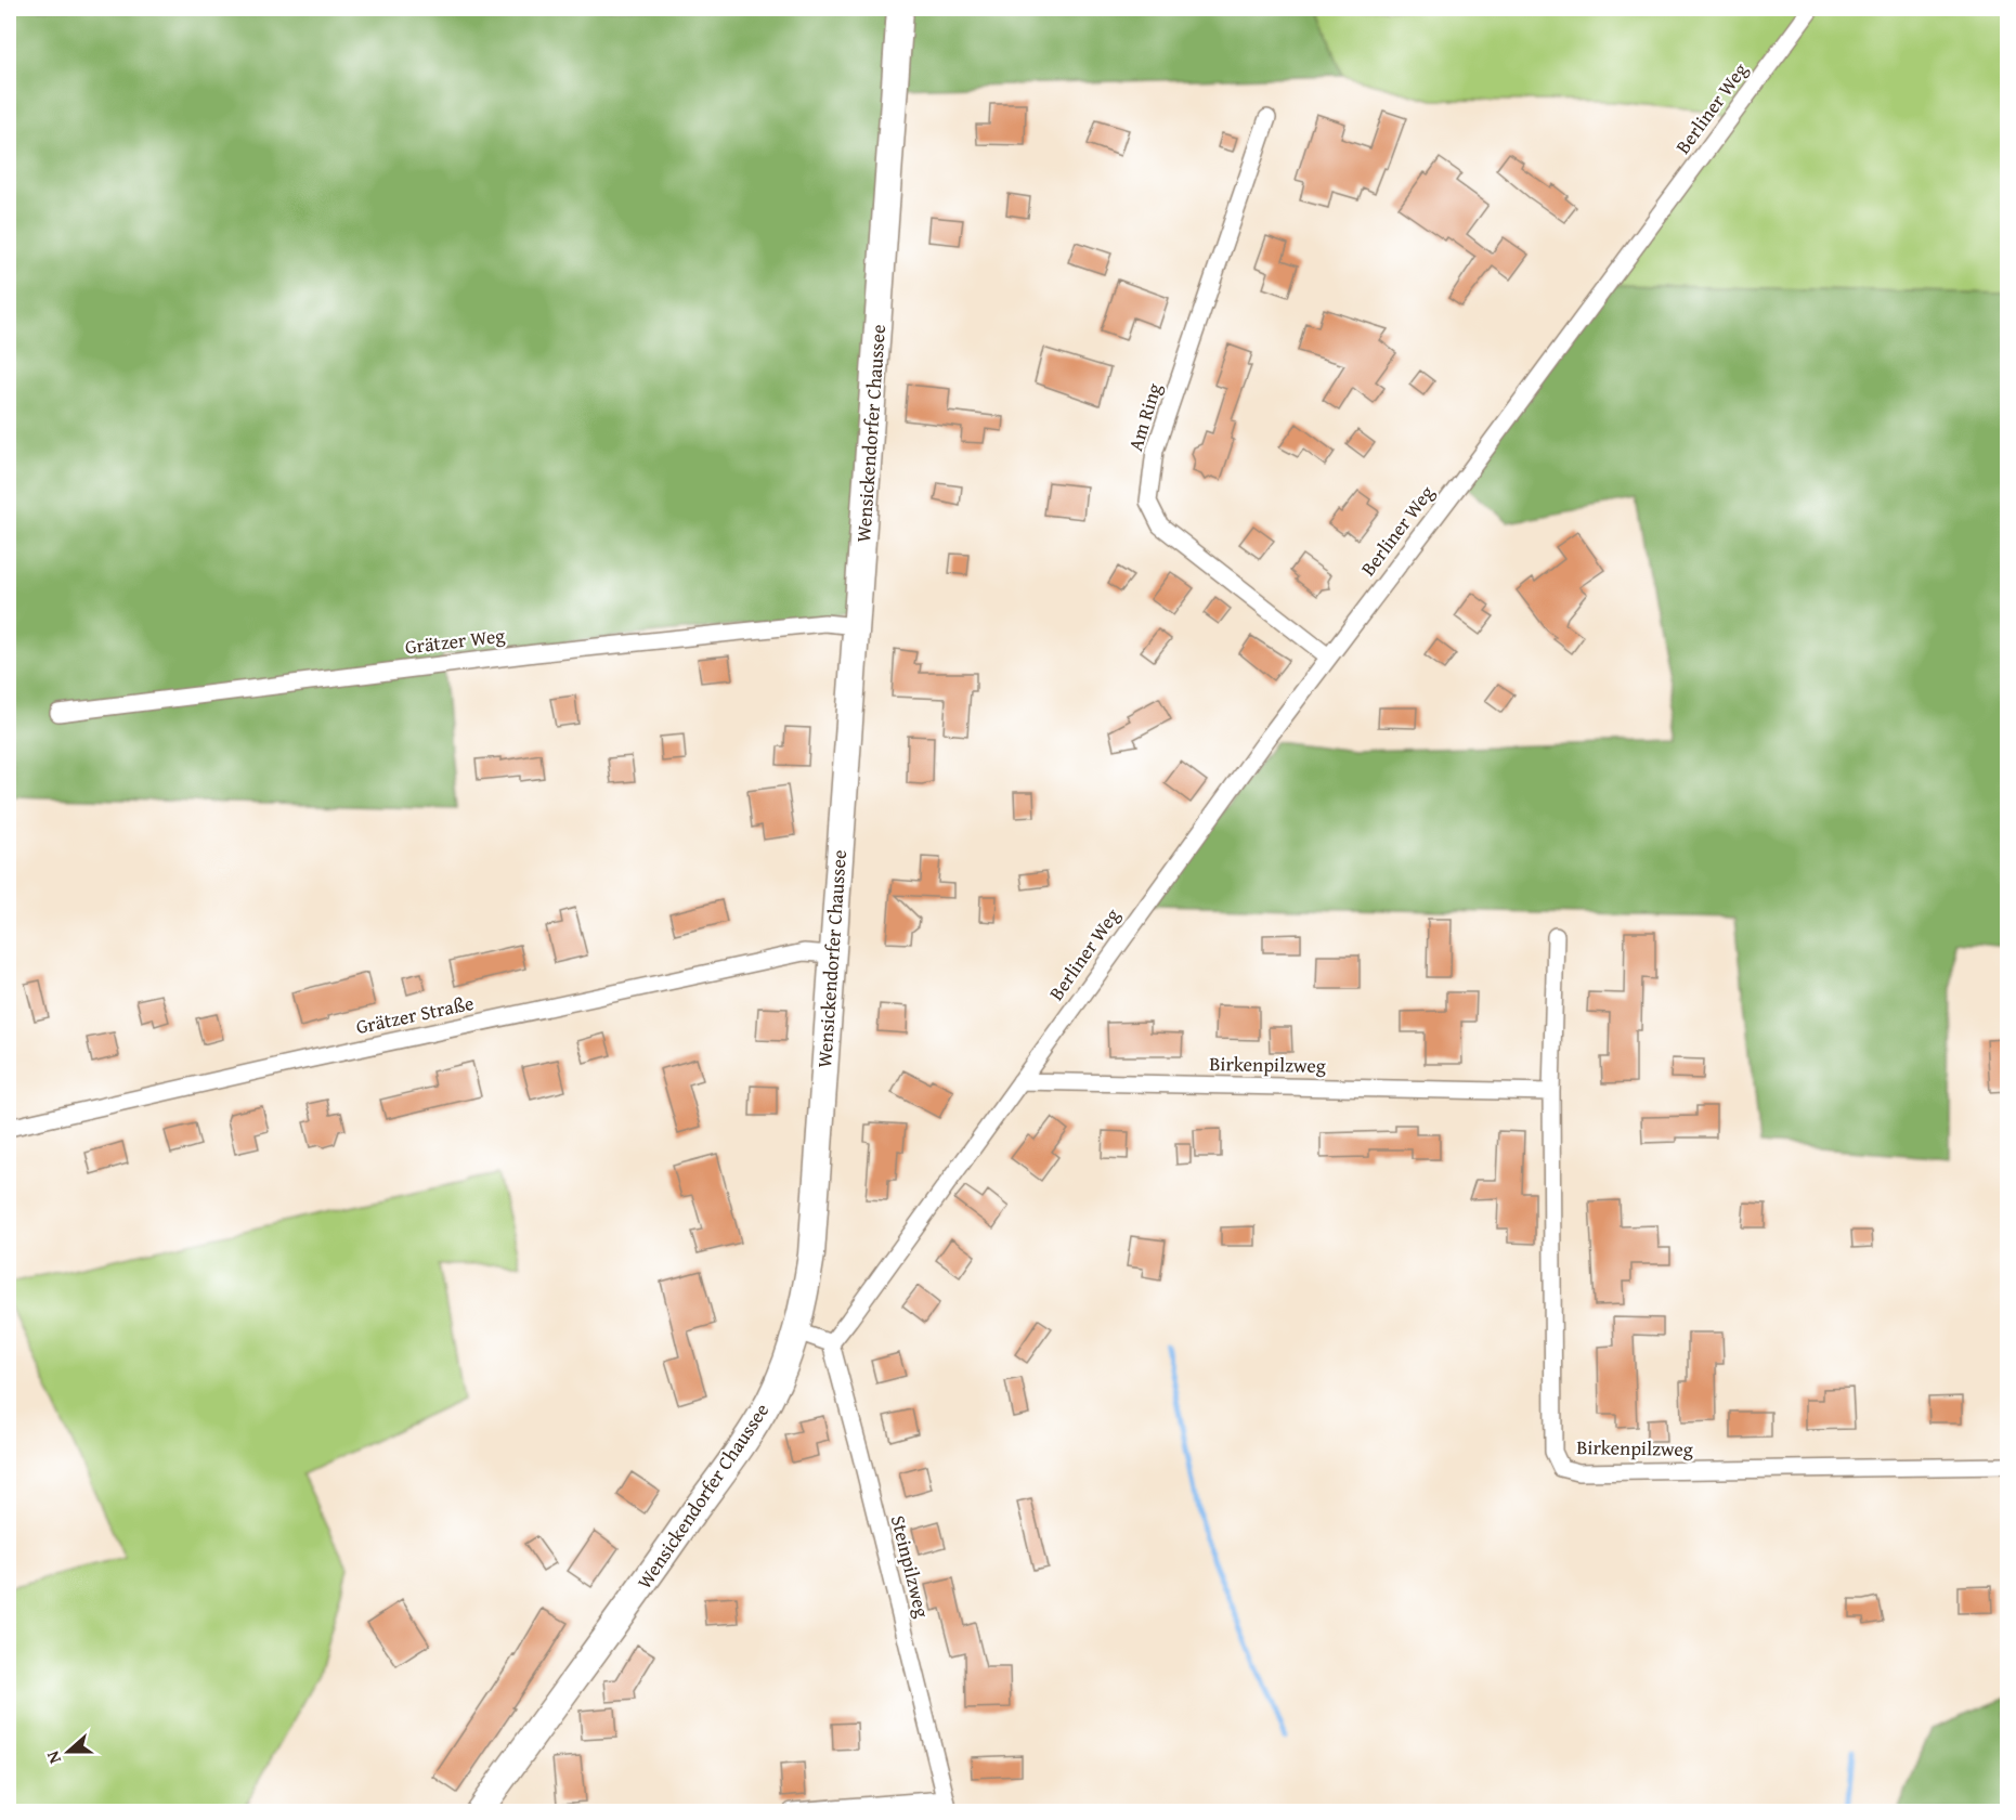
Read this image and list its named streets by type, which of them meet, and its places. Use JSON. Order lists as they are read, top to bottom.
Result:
{
  "streets": {
    "main road": ["Wensickendorfer Chaussee"],
    "street": [
      "Berliner Weg",
      "Am Ring",
      "Grätzer Weg",
      "Grätzer Straße",
      "Birkenpilzweg",
      "Steinpilzweg"
    ]
  },
  "crossings": [
    ["Berliner Weg", "Am Ring"],
    ["Berliner Weg", "Birkenpilzweg"],
    ["Wensickendorfer Chaussee", "Grätzer Weg"],
    ["Wensickendorfer Chaussee", "Grätzer Straße"]
  ],
  "north": "left"
}
